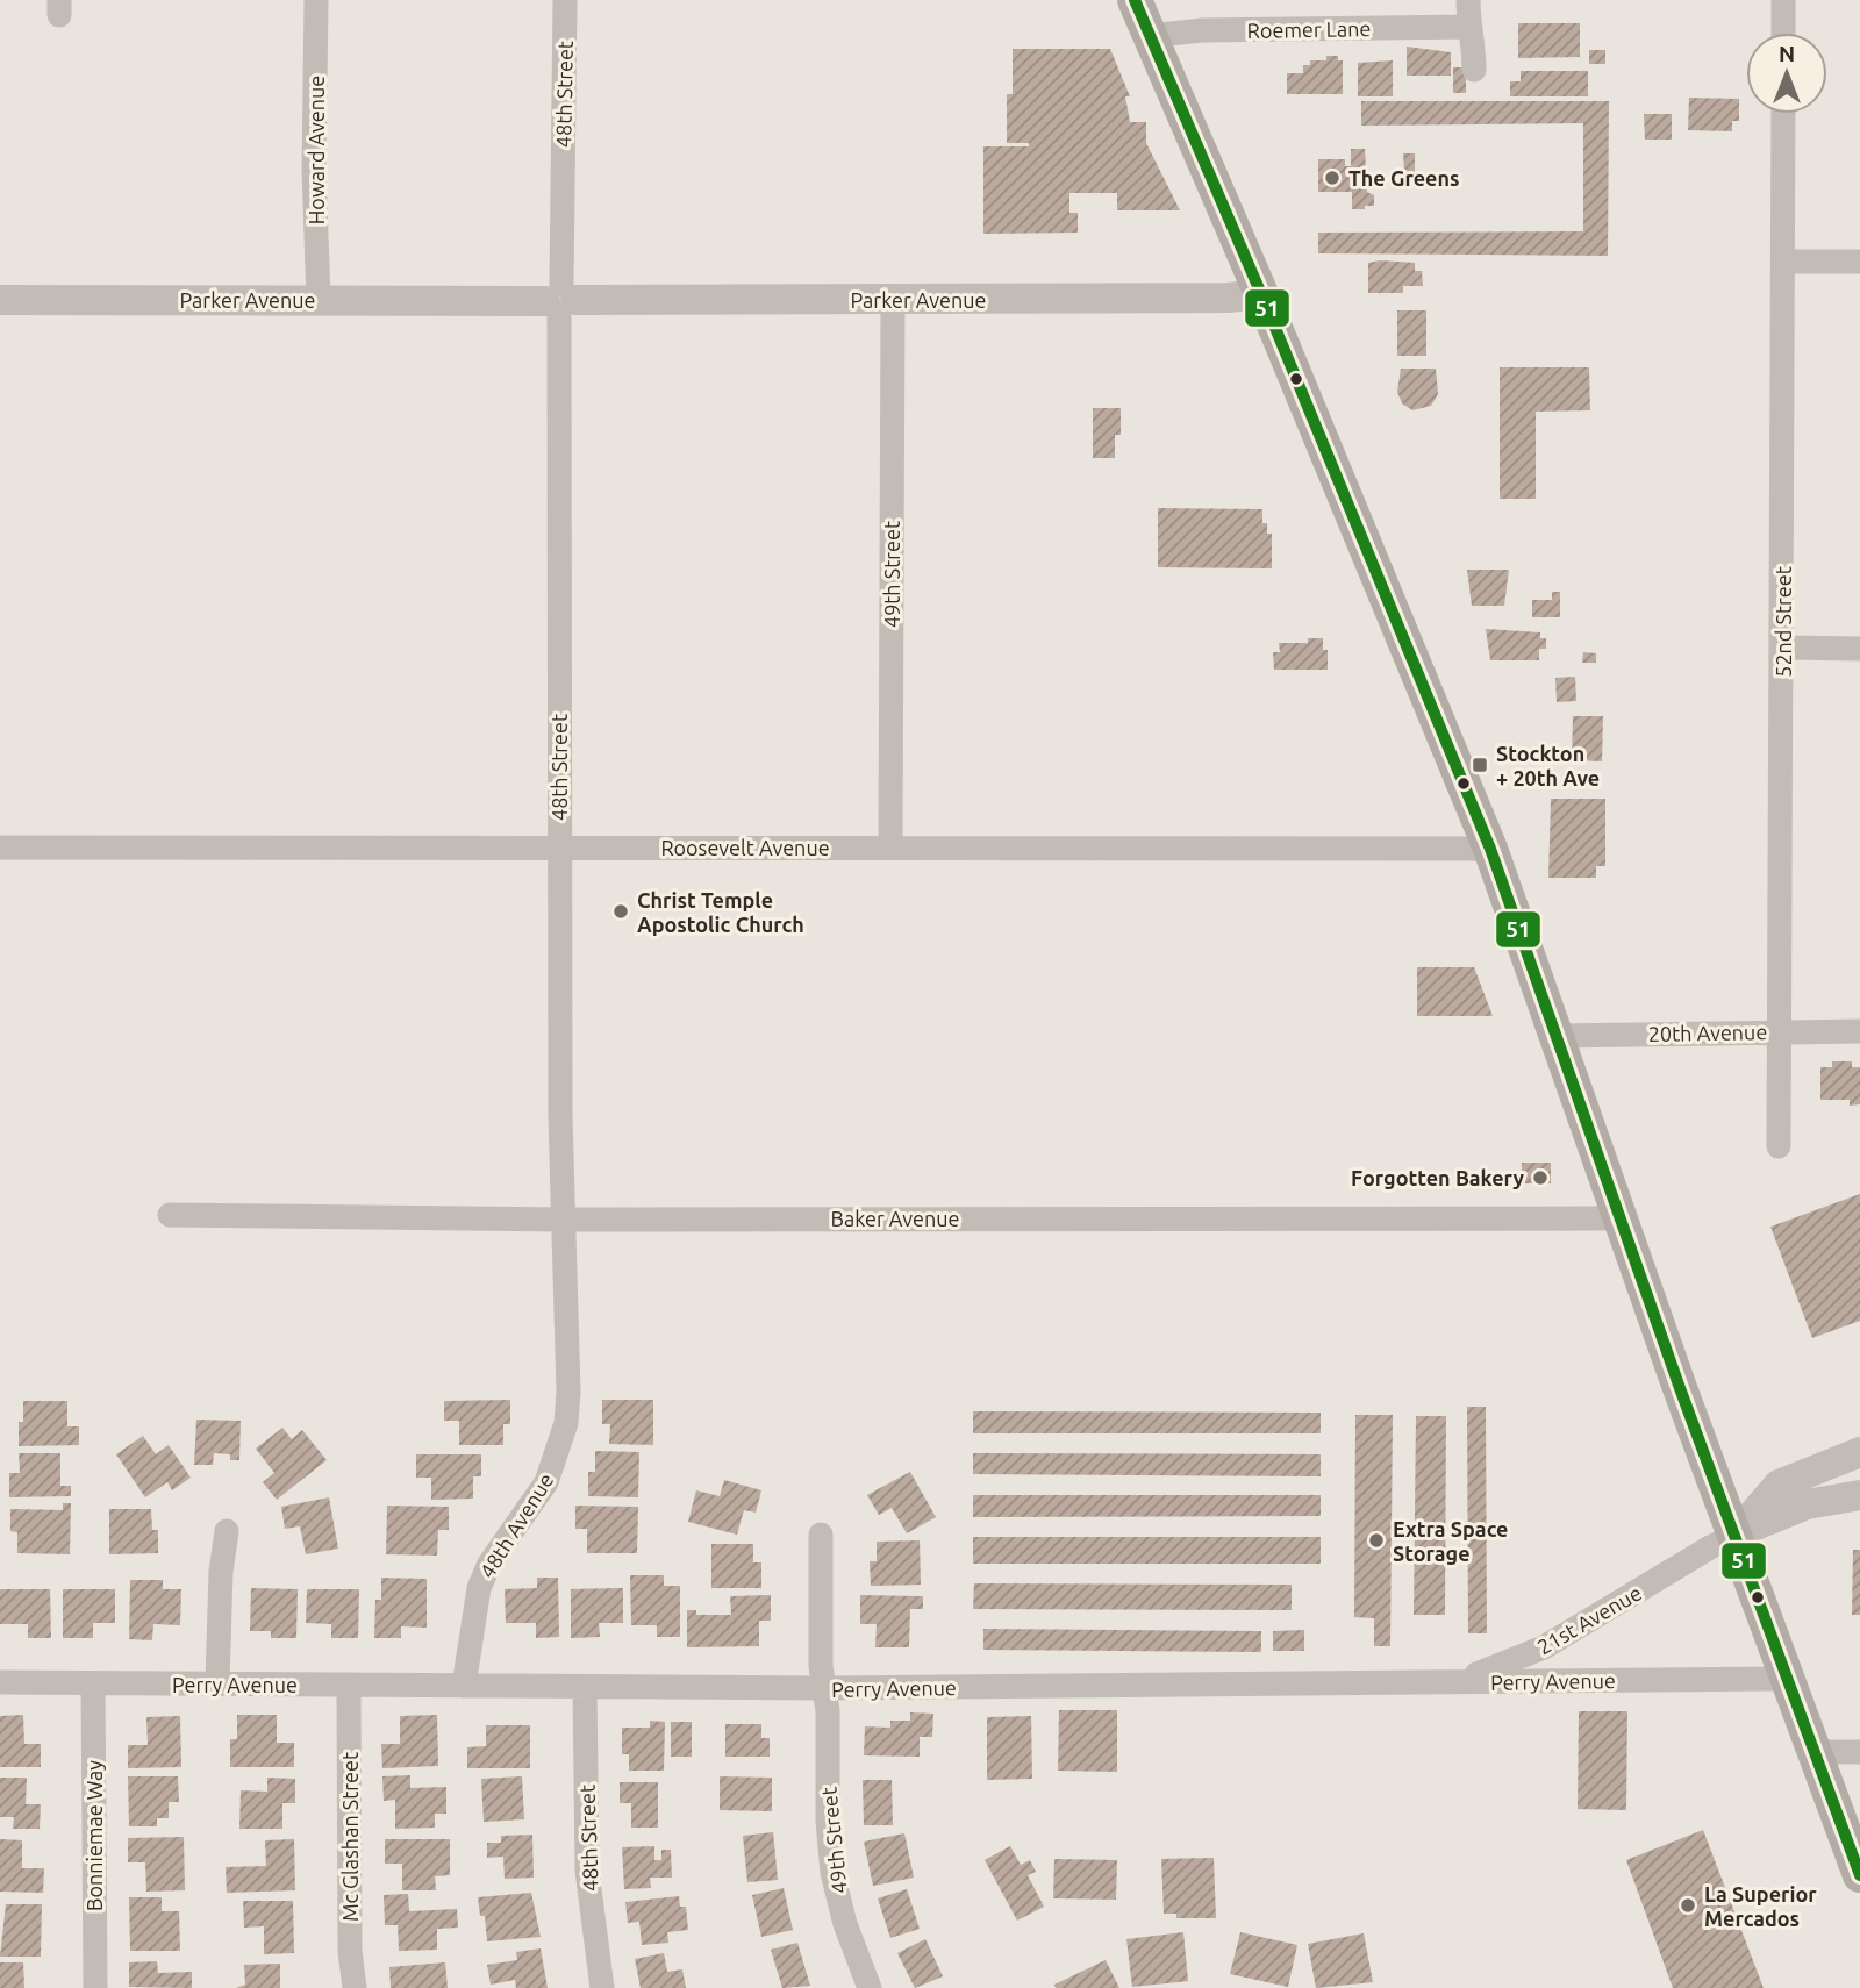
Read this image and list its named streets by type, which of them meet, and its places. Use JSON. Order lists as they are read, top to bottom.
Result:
{
  "streets": {
    "street": [
      "Roemer Lane",
      "48th Street",
      "Howard Avenue",
      "Parker Avenue",
      "49th Street",
      "52nd Street",
      "Roosevelt Avenue",
      "20th Avenue",
      "Baker Avenue",
      "48th Avenue",
      "21st Avenue",
      "Perry Avenue",
      "Bonniemae Way",
      "Mc Glashan Street"
    ]
  },
  "crossings": [
    ["48th Street", "Parker Avenue"],
    ["48th Street", "Roosevelt Avenue"],
    ["48th Street", "Baker Avenue"],
    ["48th Street", "48th Avenue"],
    ["48th Street", "Perry Avenue"],
    ["Howard Avenue", "Parker Avenue"],
    ["Parker Avenue", "49th Street"],
    ["49th Street", "Roosevelt Avenue"],
    ["49th Street", "Perry Avenue"],
    ["52nd Street", "20th Avenue"],
    ["Baker Avenue", "48th Avenue"],
    ["48th Avenue", "Perry Avenue"],
    ["21st Avenue", "Perry Avenue"],
    ["Perry Avenue", "Bonniemae Way"],
    ["Perry Avenue", "Mc Glashan Street"]
  ],
  "places": {
    "other": [
      "The Greens",
      "Christ Temple Apostolic Church",
      "Forgotten Bakery",
      "Extra Space Storage",
      "La Superior Mercados"
    ],
    "transit": ["Stockton + 20th Ave"]
  },
  "lines": ["transit line 51"],
  "north": "top"
}
